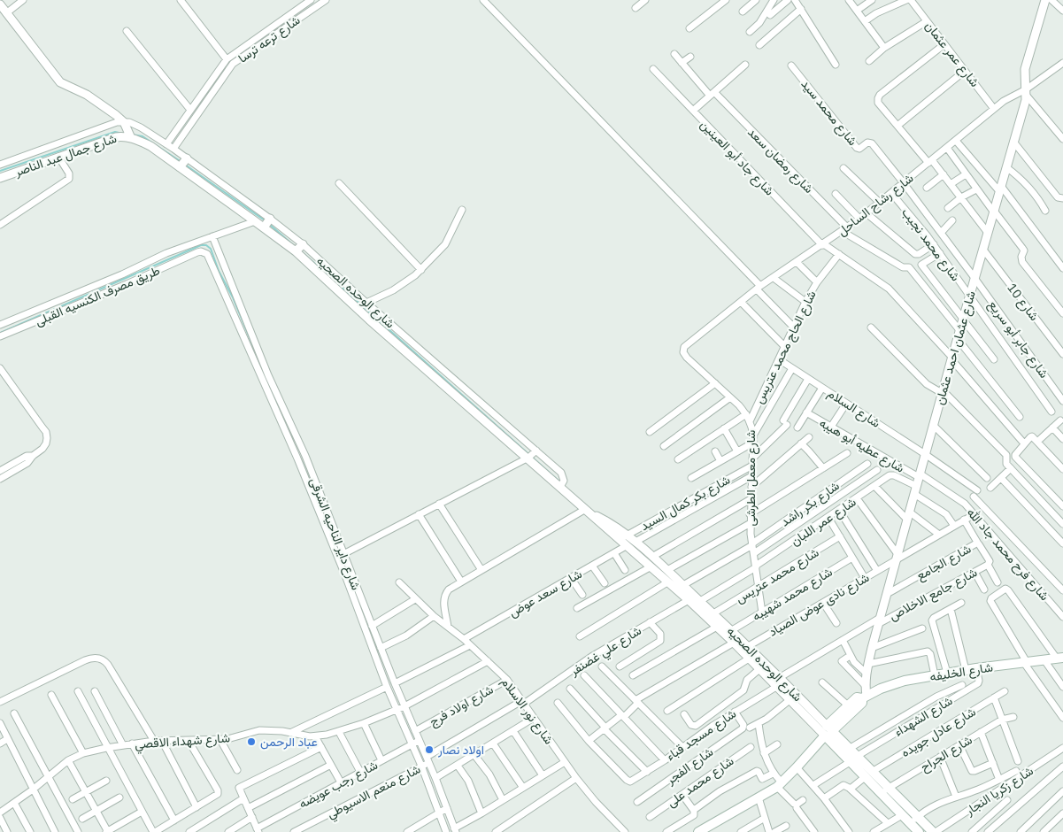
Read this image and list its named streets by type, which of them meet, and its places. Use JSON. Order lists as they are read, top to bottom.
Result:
{
  "streets": {
    "main road": ["شارع الوحده الصحيه", "شارع الخليفه"],
    "street": [
      "شارع ترعه ترسا",
      "شارع عمر عثمان",
      "شارع محمد سيد",
      "شارع جمال عبد الناصر",
      "شارع جاد أبو العينين",
      "شارع رمضان سعد",
      "شارع رشاح الساحل",
      "شارع محمد نجيب",
      "طريق مصرف الكنسيه القبلى",
      "شارع 10",
      "شارع جابر أبو سريع",
      "شارع الحاج محمد عتريس",
      "شارع عثمان احمد عثمان",
      "شارع السلام",
      "شارع عطيه أبو هيبه",
      "شارع معمل الطرشى",
      "شارع بكر كمال السيد",
      "شارع بكر راشد",
      "شارع عمر اللبان",
      "شارع داير الناحيه الشرقى",
      "شارع فرح محمد جاد الله",
      "شارع الجامع",
      "شارع محمد عتريس",
      "شارع سعد عوض",
      "شارع محمد شهيبه",
      "شارع جامع الاخلاص",
      "شارع نادى عوض الصياد",
      "شارع علي غضنفر",
      "شارع اولاد فرج",
      "شارع نور الاسلام",
      "شارع الشهداء",
      "شارع عادل جويده",
      "شارع مسجد قباء",
      "شارع شهداء الاقصي",
      "شارع الجراح",
      "شارع الفجر",
      "شارع محمد على",
      "شارع رجب عويضه",
      "شارع زكريا النجار",
      "شارع منعم الاسيوطي"
    ]
  },
  "crossings": [
    ["شارع ترعه ترسا", "شارع الوحده الصحيه"],
    ["شارع عمر عثمان", "شارع رشاح الساحل"],
    ["شارع محمد سيد", "شارع رشاح الساحل"],
    ["شارع محمد سيد", "شارع جابر أبو سريع"],
    ["شارع جمال عبد الناصر", "شارع الوحده الصحيه"],
    ["شارع جاد أبو العينين", "شارع رشاح الساحل"],
    ["شارع جاد أبو العينين", "شارع الحاج محمد عتريس"],
    ["شارع جاد أبو العينين", "شارع عثمان احمد عثمان"],
    ["شارع رمضان سعد", "شارع رشاح الساحل"],
    ["شارع رمضان سعد", "شارع عثمان احمد عثمان"],
    ["شارع رشاح الساحل", "شارع محمد نجيب"],
    ["شارع رشاح الساحل", "شارع جابر أبو سريع"],
    ["شارع رشاح الساحل", "شارع عثمان احمد عثمان"],
    ["شارع رشاح الساحل", "شارع معمل الطرشى"],
    ["شارع محمد نجيب", "شارع عثمان احمد عثمان"],
    ["شارع الوحده الصحيه", "طريق مصرف الكنسيه القبلى"],
    ["شارع الوحده الصحيه", "شارع بكر كمال السيد"],
    ["شارع الوحده الصحيه", "شارع بكر راشد"],
    ["شارع الوحده الصحيه", "شارع عمر اللبان"],
    ["شارع الوحده الصحيه", "شارع محمد عتريس"],
    ["شارع الوحده الصحيه", "شارع سعد عوض"],
    ["شارع الوحده الصحيه", "شارع محمد شهيبه"],
    ["شارع الوحده الصحيه", "شارع جامع الاخلاص"],
    ["شارع الوحده الصحيه", "شارع نادى عوض الصياد"],
    ["شارع الوحده الصحيه", "شارع علي غضنفر"],
    ["شارع الوحده الصحيه", "شارع الخليفه"],
    ["شارع الوحده الصحيه", "شارع الشهداء"],
    ["شارع الوحده الصحيه", "شارع عادل جويده"],
    ["شارع الوحده الصحيه", "شارع مسجد قباء"],
    ["شارع الوحده الصحيه", "شارع الجراح"],
    ["شارع الوحده الصحيه", "شارع زكريا النجار"],
    ["طريق مصرف الكنسيه القبلى", "شارع داير الناحيه الشرقى"],
    ["شارع 10", "شارع عثمان احمد عثمان"],
    ["شارع جابر أبو سريع", "شارع عثمان احمد عثمان"],
    ["شارع الحاج محمد عتريس", "شارع معمل الطرشى"],
    ["شارع عثمان احمد عثمان", "شارع السلام"],
    ["شارع عثمان احمد عثمان", "شارع عطيه أبو هيبه"],
    ["شارع عثمان احمد عثمان", "شارع عمر اللبان"],
    ["شارع عثمان احمد عثمان", "شارع الجامع"],
    ["شارع عثمان احمد عثمان", "شارع جامع الاخلاص"],
    ["شارع عثمان احمد عثمان", "شارع نادى عوض الصياد"],
    ["شارع عثمان احمد عثمان", "شارع الخليفه"],
    ["شارع عطيه أبو هيبه", "شارع فرح محمد جاد الله"],
    ["شارع معمل الطرشى", "شارع بكر كمال السيد"],
    ["شارع معمل الطرشى", "شارع بكر راشد"],
    ["شارع معمل الطرشى", "شارع عمر اللبان"],
    ["شارع معمل الطرشى", "شارع محمد عتريس"],
    ["شارع معمل الطرشى", "شارع محمد شهيبه"],
    ["شارع بكر راشد", "شارع علي غضنفر"],
    ["شارع داير الناحيه الشرقى", "شارع علي غضنفر"],
    ["شارع داير الناحيه الشرقى", "شارع اولاد فرج"],
    ["شارع داير الناحيه الشرقى", "شارع شهداء الاقصي"],
    ["شارع داير الناحيه الشرقى", "شارع رجب عويضه"],
    ["شارع داير الناحيه الشرقى", "شارع منعم الاسيوطي"],
    ["شارع فرح محمد جاد الله", "شارع نادى عوض الصياد"],
    ["شارع الجامع", "شارع جامع الاخلاص"],
    ["شارع سعد عوض", "شارع نور الاسلام"],
    ["شارع علي غضنفر", "شارع نور الاسلام"],
    ["شارع علي غضنفر", "شارع منعم الاسيوطي"],
    ["شارع الخليفه", "شارع الشهداء"],
    ["شارع اولاد فرج", "شارع نور الاسلام"],
    ["شارع نور الاسلام", "شارع شهداء الاقصي"],
    ["شارع مسجد قباء", "شارع الفجر"]
  ],
  "places": ["عباد الرحمن", "اولاد نصار"]
}
